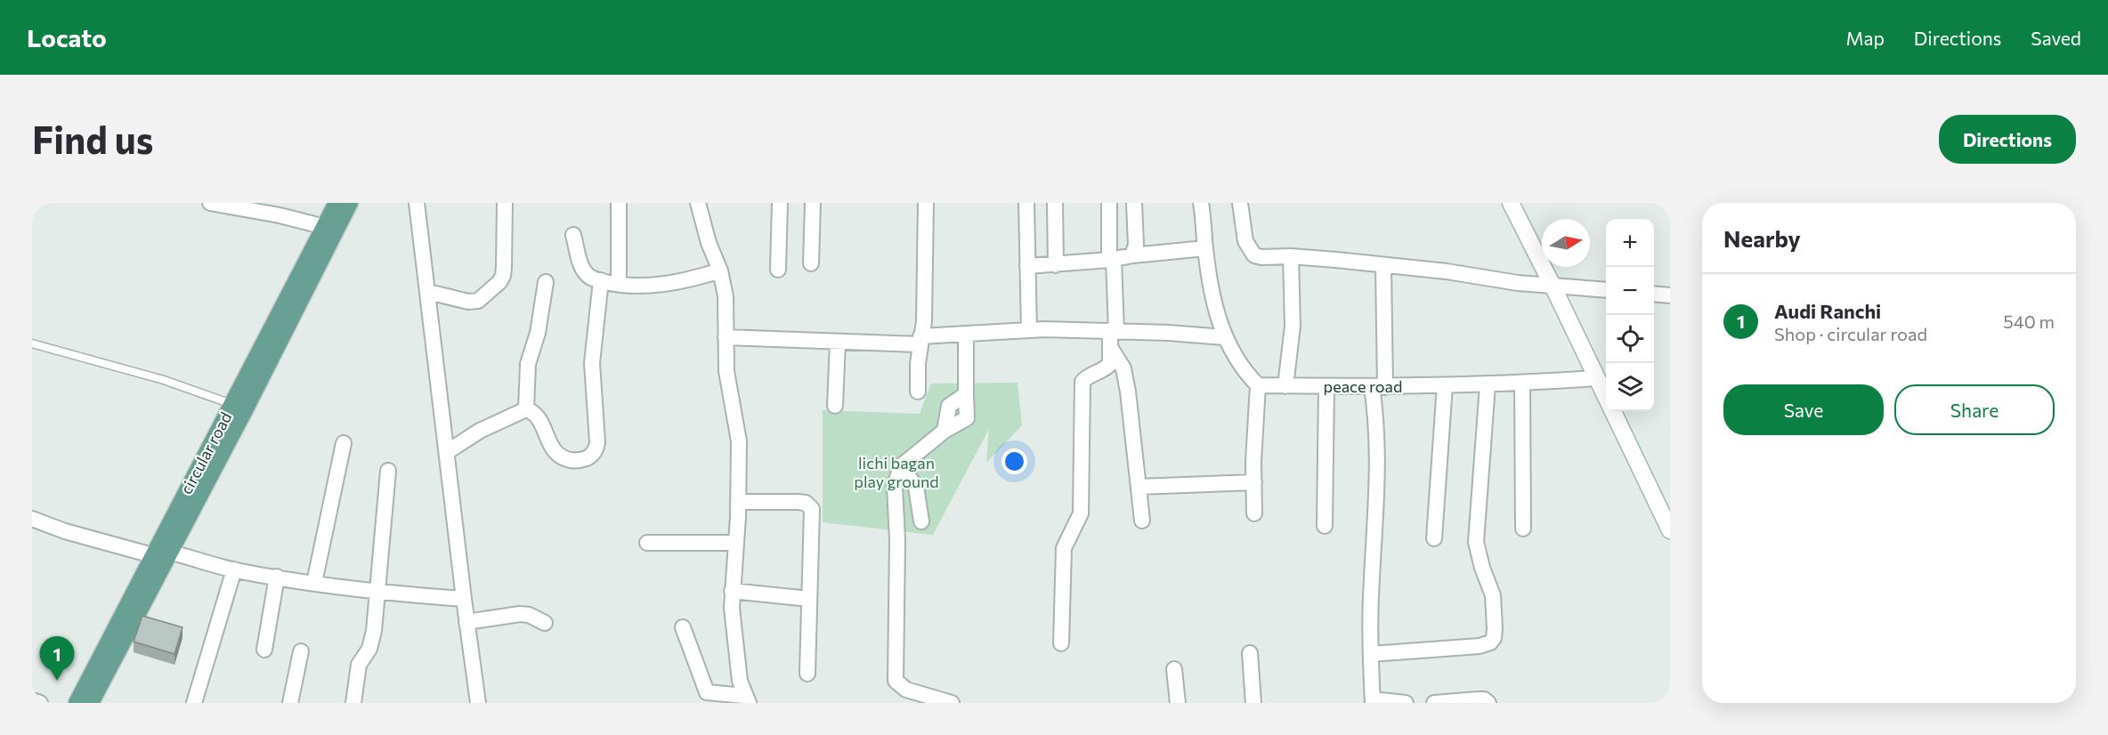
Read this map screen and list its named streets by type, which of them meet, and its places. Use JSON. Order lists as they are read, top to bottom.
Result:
{
  "streets": {
    "main road": ["circular road"],
    "street": ["peace road"]
  },
  "parks": ["lichi bagan play ground"],
  "north": "right",
  "page": {
    "header": "Locato",
    "nav": ["Map", "Directions", "Saved"],
    "buttons": [
      "Directions",
      ["Save", "Share"]
    ],
    "title": "Find us",
    "heading": "Nearby",
    "map_buttons": ["+", "−"],
    "list": [
      {
        "mark": "1",
        "name": "Audi Ranchi",
        "note": "Shop · circular road",
        "value": "540 m"
      }
    ],
    "pins": "1"
  }
}
